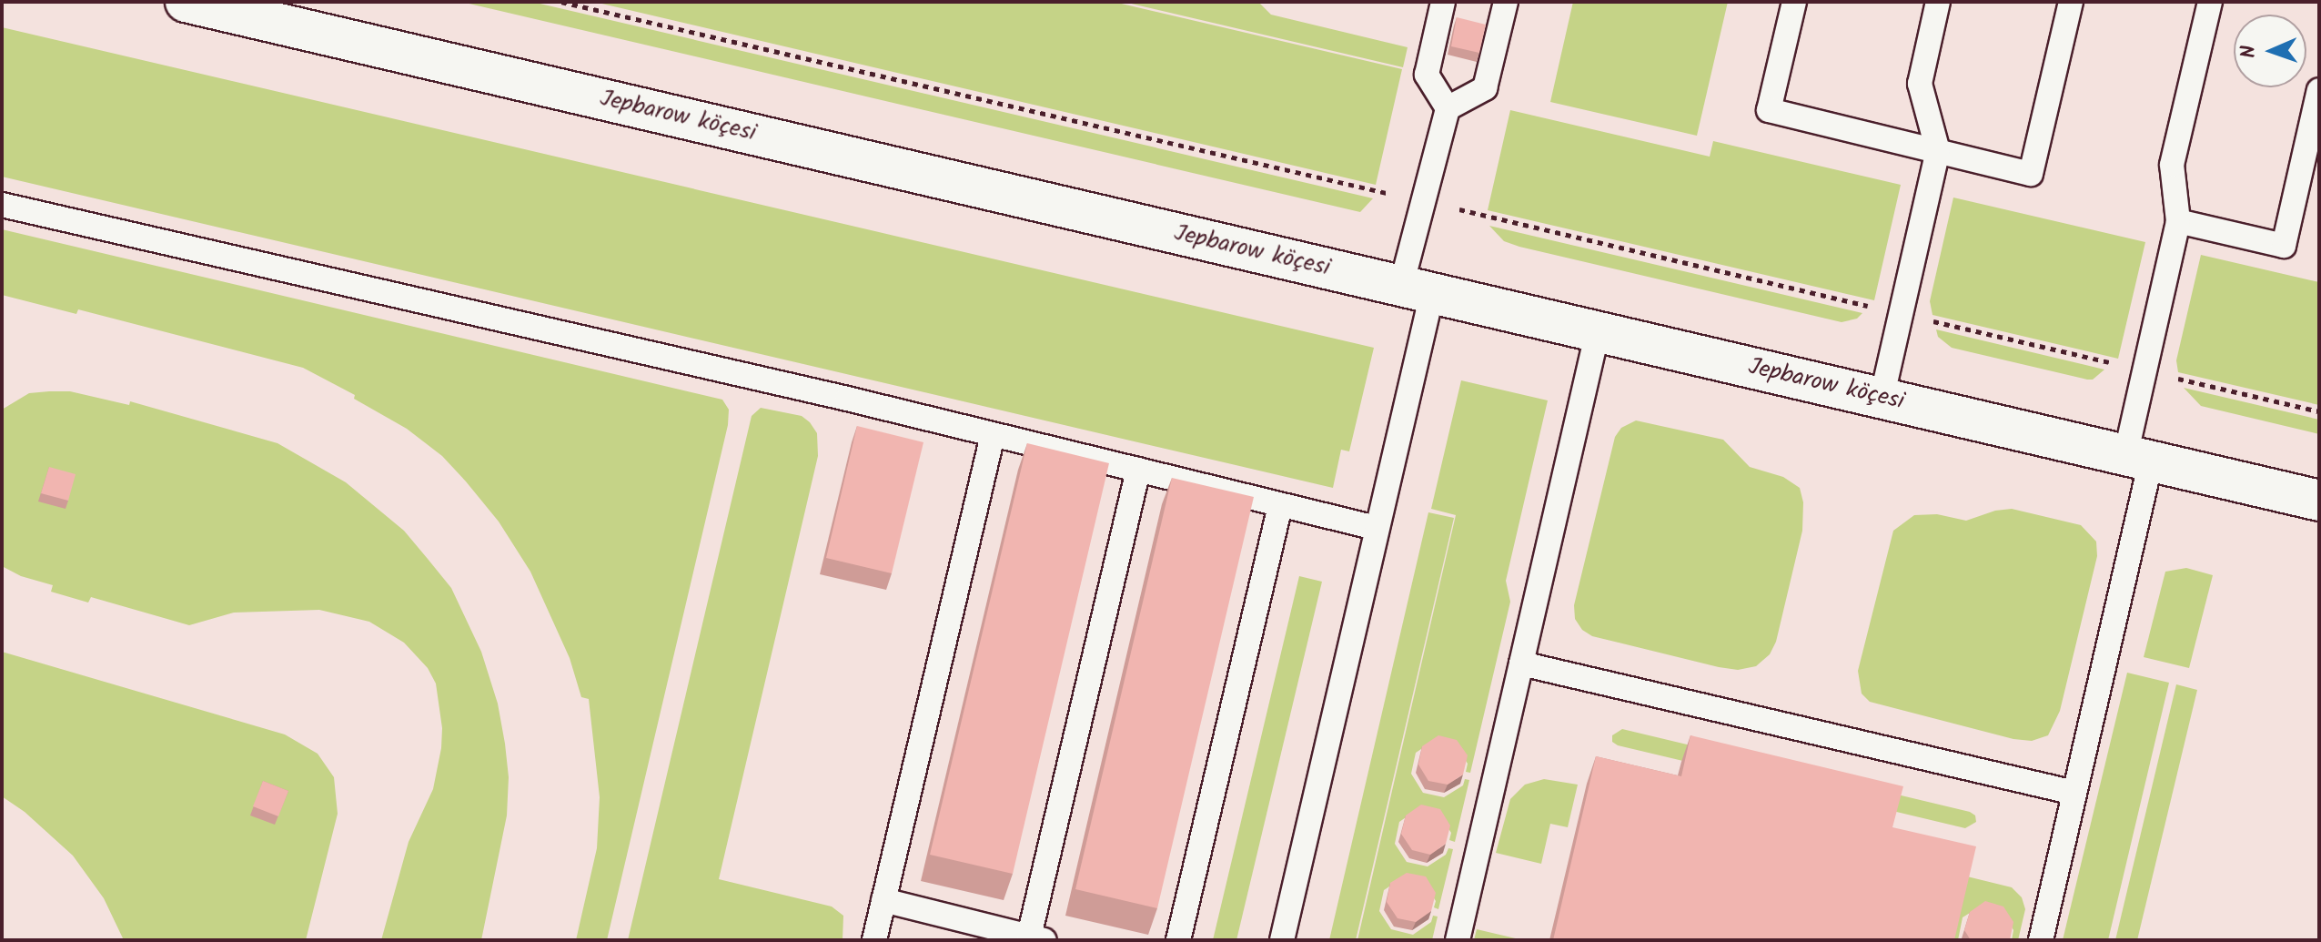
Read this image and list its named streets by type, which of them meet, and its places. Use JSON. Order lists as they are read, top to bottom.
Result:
{
  "streets": {
    "street": ["Jepbarow köçesi"]
  },
  "north": "left"
}
